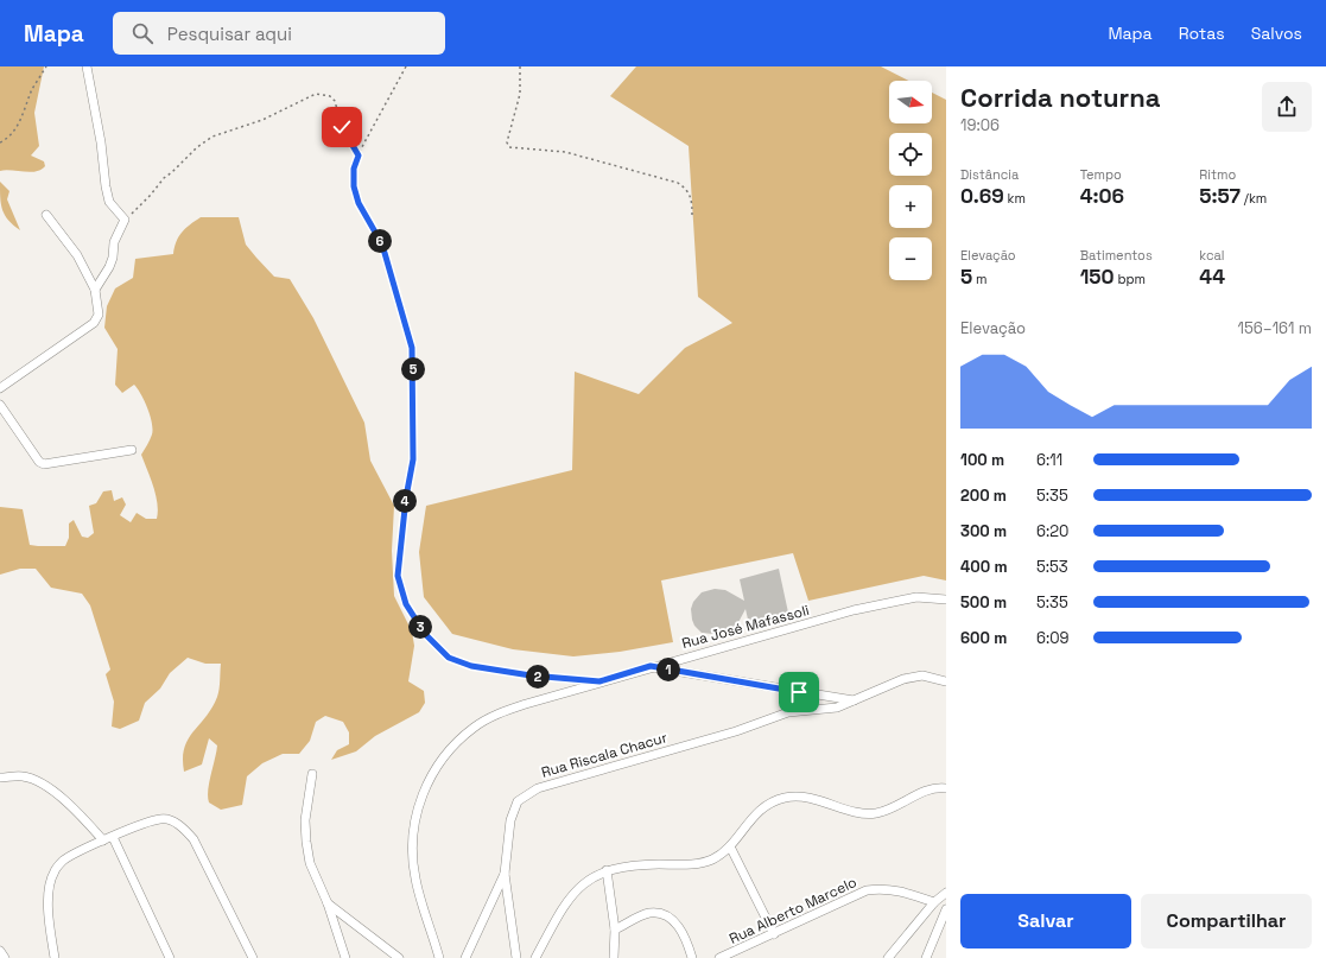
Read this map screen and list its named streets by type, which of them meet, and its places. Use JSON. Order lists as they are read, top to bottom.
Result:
{
  "streets": {
    "street": ["Rua José Mafassoli", "Rua Riscala Chacur", "Rua Alberto Marcelo"]
  },
  "north": "right",
  "page": {
    "header": "Mapa",
    "search": "Pesquisar aqui",
    "nav": ["Mapa", "Rotas", "Salvos"],
    "heading": ["Corrida noturna", "19:06"],
    "map_buttons": ["+", "−"],
    "stats": [
      ["Distância", "0.69 km"],
      ["Tempo", "4:06"],
      ["Ritmo", "5:57 /km"],
      ["Elevação", "5 m"],
      ["Batimentos", "150 bpm"],
      ["kcal", "44"]
    ],
    "pins": [
      "6",
      "5",
      "4",
      "3",
      "1",
      "2"
    ],
    "chart": ["Elevação", "156–161 m"],
    "list": [
      {
        "name": "100 m",
        "note": "6:11"
      },
      {
        "name": "200 m",
        "note": "5:35"
      },
      {
        "name": "300 m",
        "note": "6:20"
      },
      {
        "name": "400 m",
        "note": "5:53"
      },
      {
        "name": "500 m",
        "note": "5:35"
      },
      {
        "name": "600 m",
        "note": "6:09"
      }
    ],
    "buttons": ["Salvar", "Compartilhar"]
  }
}
